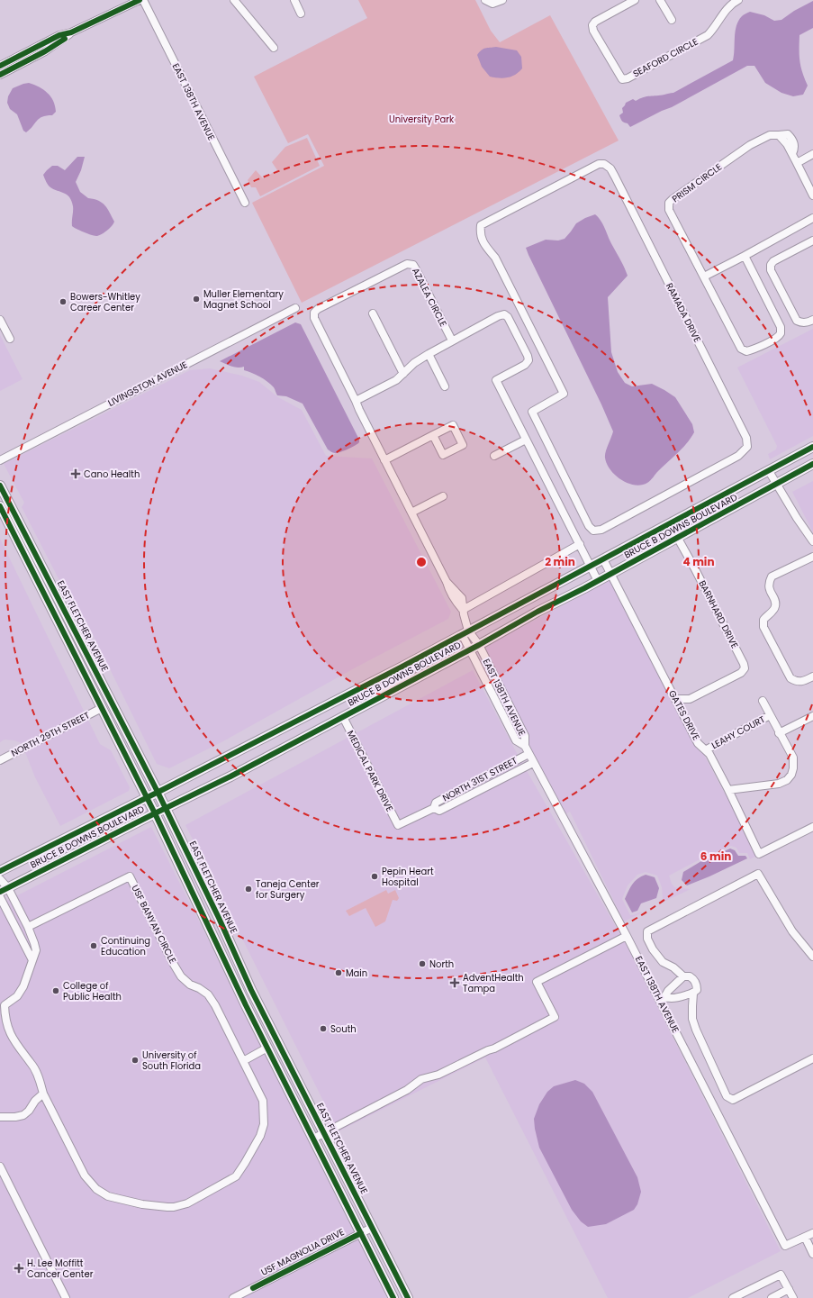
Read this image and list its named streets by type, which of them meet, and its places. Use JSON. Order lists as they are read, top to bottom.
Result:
{
  "streets": {
    "main road": ["BRUCE B DOWNS BOULEVARD", "EAST FLETCHER AVENUE"],
    "street": [
      "SEAFORD CIRCLE",
      "EAST 138TH AVENUE",
      "PRISM CIRCLE",
      "AZALEA CIRCLE",
      "RAMADA DRIVE",
      "LIVINGSTON AVENUE",
      "BARNHARD DRIVE",
      "GATES DRIVE",
      "LEAHY COURT",
      "NORTH 29TH STREET",
      "MEDICAL PARK DRIVE",
      "NORTH 31ST STREET",
      "USF BANYAN CIRCLE",
      "USF MAGNOLIA DRIVE"
    ]
  },
  "crossings": [
    ["EAST 138TH AVENUE", "AZALEA CIRCLE"],
    ["EAST 138TH AVENUE", "BRUCE B DOWNS BOULEVARD"],
    ["EAST 138TH AVENUE", "NORTH 31ST STREET"],
    ["AZALEA CIRCLE", "BRUCE B DOWNS BOULEVARD"],
    ["BRUCE B DOWNS BOULEVARD", "BARNHARD DRIVE"],
    ["BRUCE B DOWNS BOULEVARD", "EAST FLETCHER AVENUE"],
    ["BRUCE B DOWNS BOULEVARD", "GATES DRIVE"],
    ["BRUCE B DOWNS BOULEVARD", "MEDICAL PARK DRIVE"],
    ["BRUCE B DOWNS BOULEVARD", "USF BANYAN CIRCLE"],
    ["BARNHARD DRIVE", "GATES DRIVE"],
    ["EAST FLETCHER AVENUE", "USF MAGNOLIA DRIVE"],
    ["GATES DRIVE", "LEAHY COURT"],
    ["MEDICAL PARK DRIVE", "NORTH 31ST STREET"]
  ],
  "parks": ["University Park"],
  "places": {
    "other": [
      "Muller Elementary Magnet School",
      "Bowers-Whitley Career Center",
      "Pepin Heart Hospital",
      "Taneja Center for Surgery",
      "Continuing Education",
      "North",
      "Main",
      "College of Public Health",
      "South",
      "University of South Florida"
    ],
    "health": ["Cano Health", "AdventHealth Tampa", "H. Lee Moffitt Cancer Center"]
  },
  "rings": ["2 min", "4 min", "6 min"]
}
